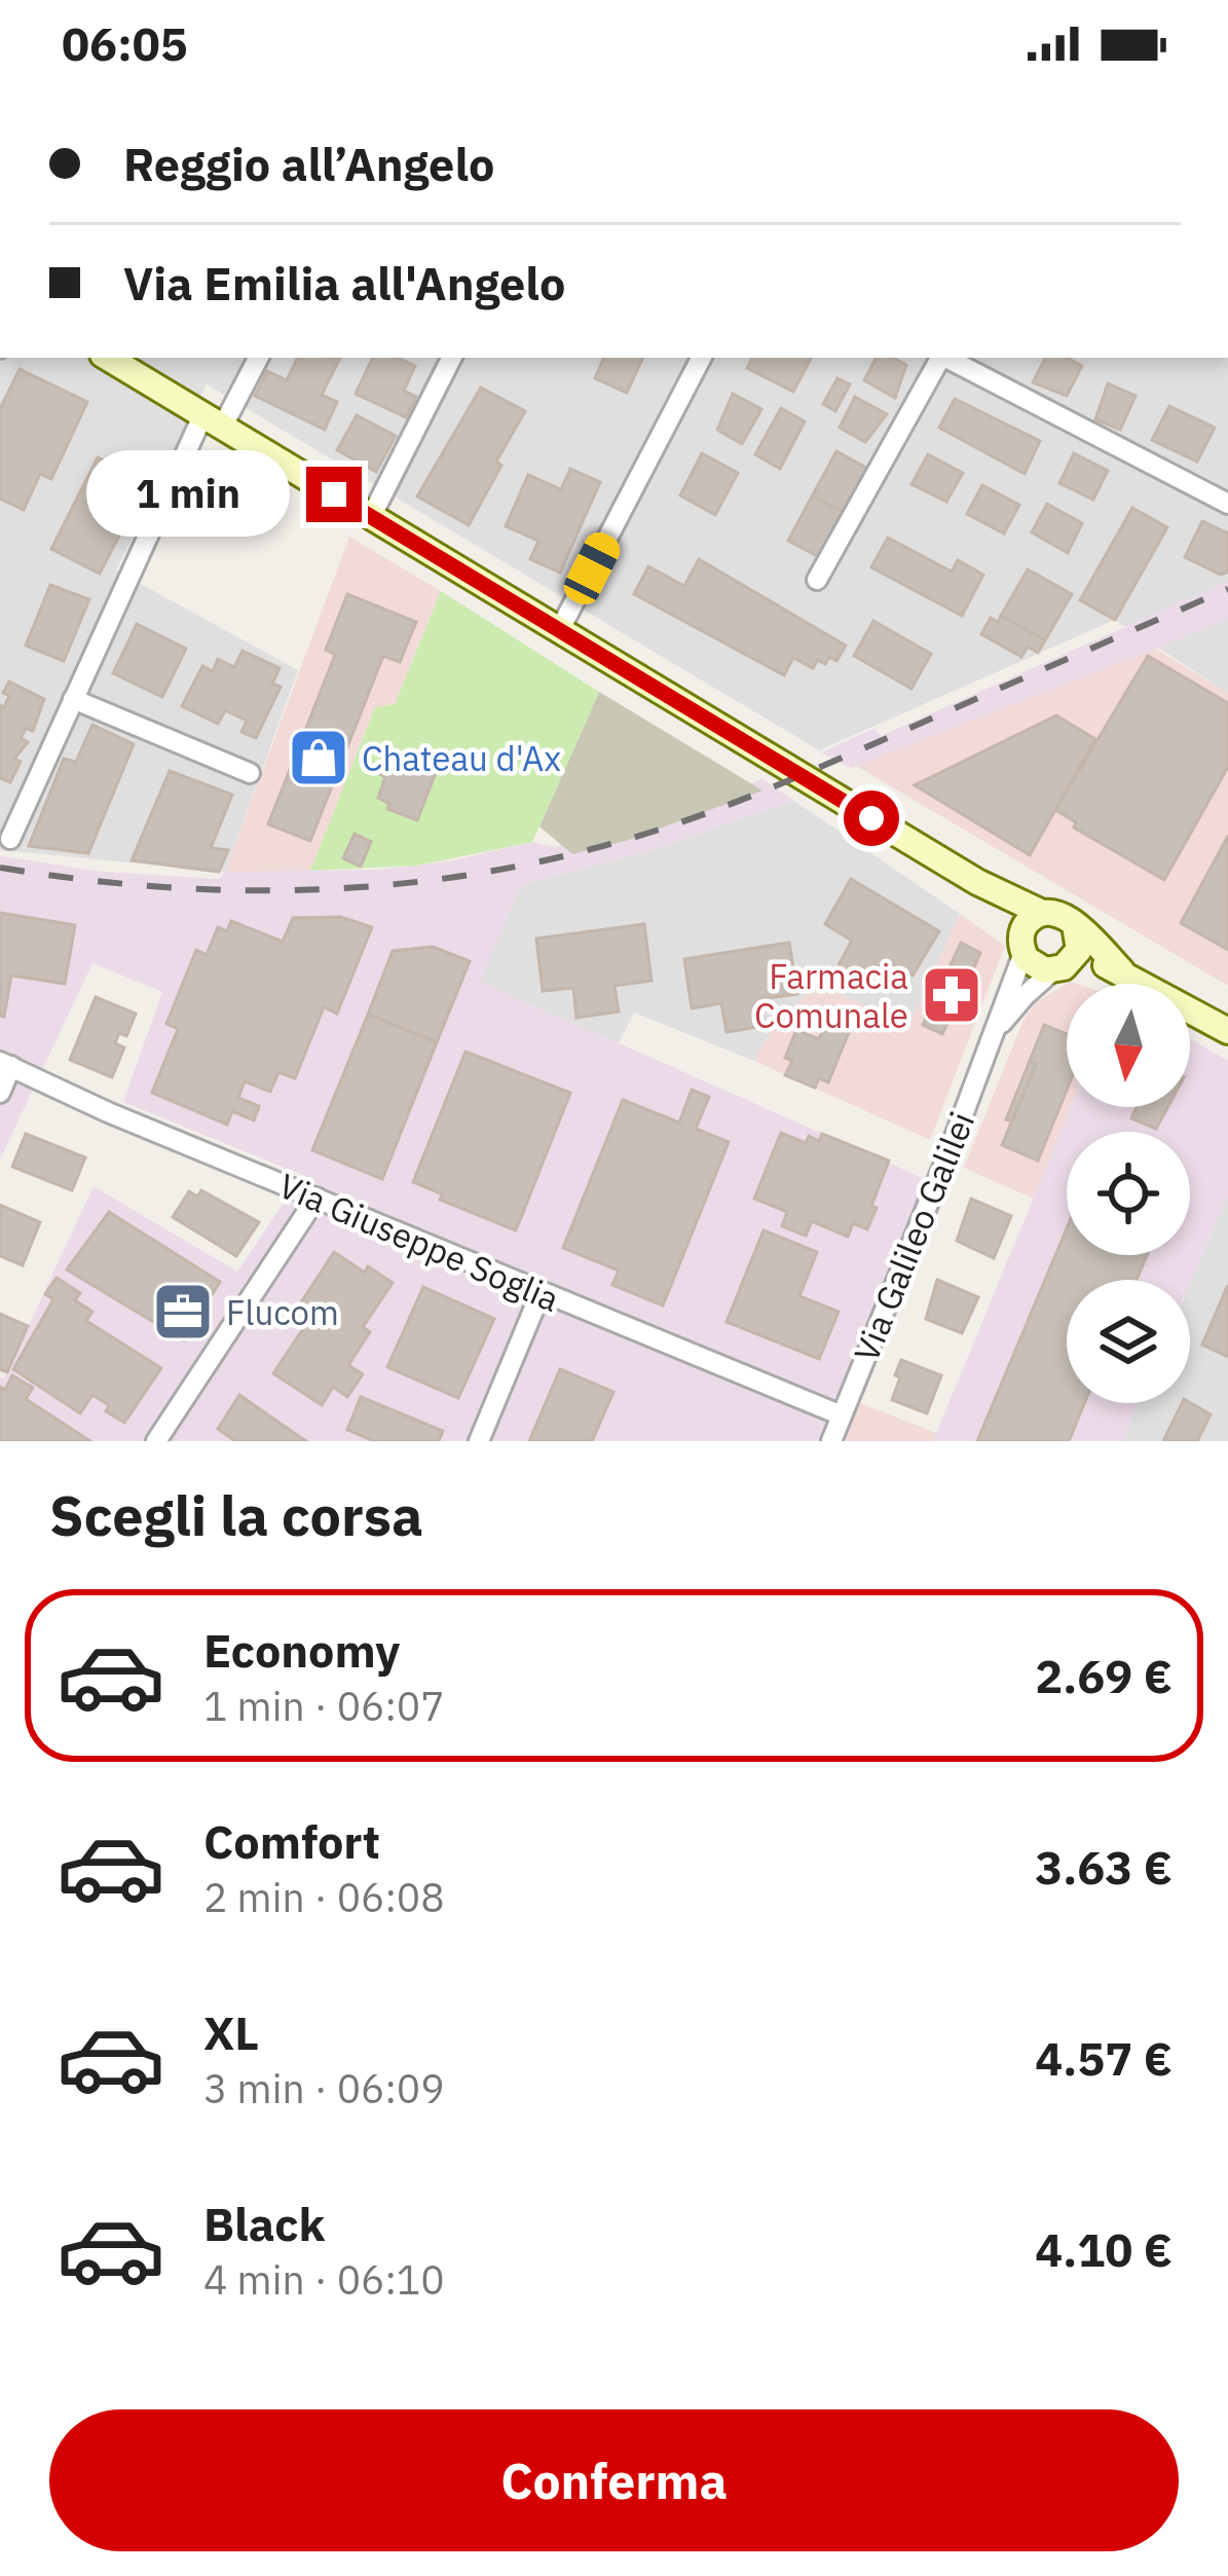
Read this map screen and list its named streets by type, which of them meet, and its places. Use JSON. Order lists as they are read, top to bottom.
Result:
{
  "streets": {
    "street": ["Via Galileo Galilei", "Via Giuseppe Soglia"]
  },
  "crossings": [
    ["Via Galileo Galilei", "Via Giuseppe Soglia"]
  ],
  "places": {
    "shop": ["Chateau d'Ax"],
    "pharmacy": ["Farmacia Comunale"],
    "office": ["Flucom"]
  },
  "north": "bottom",
  "page": {
    "status": "06:05",
    "banner": ["Reggio all’Angelo", "Via Emilia all'Angelo"],
    "bubble": "1 min",
    "heading": "Scegli la corsa",
    "list": [
      {
        "name": "Economy",
        "note": "1 min · 06:07",
        "value": "2.69 €"
      },
      {
        "name": "Comfort",
        "note": "2 min · 06:08",
        "value": "3.63 €"
      },
      {
        "name": "XL",
        "note": "3 min · 06:09",
        "value": "4.57 €"
      },
      {
        "name": "Black",
        "note": "4 min · 06:10",
        "value": "4.10 €"
      }
    ],
    "buttons": "Conferma"
  }
}
